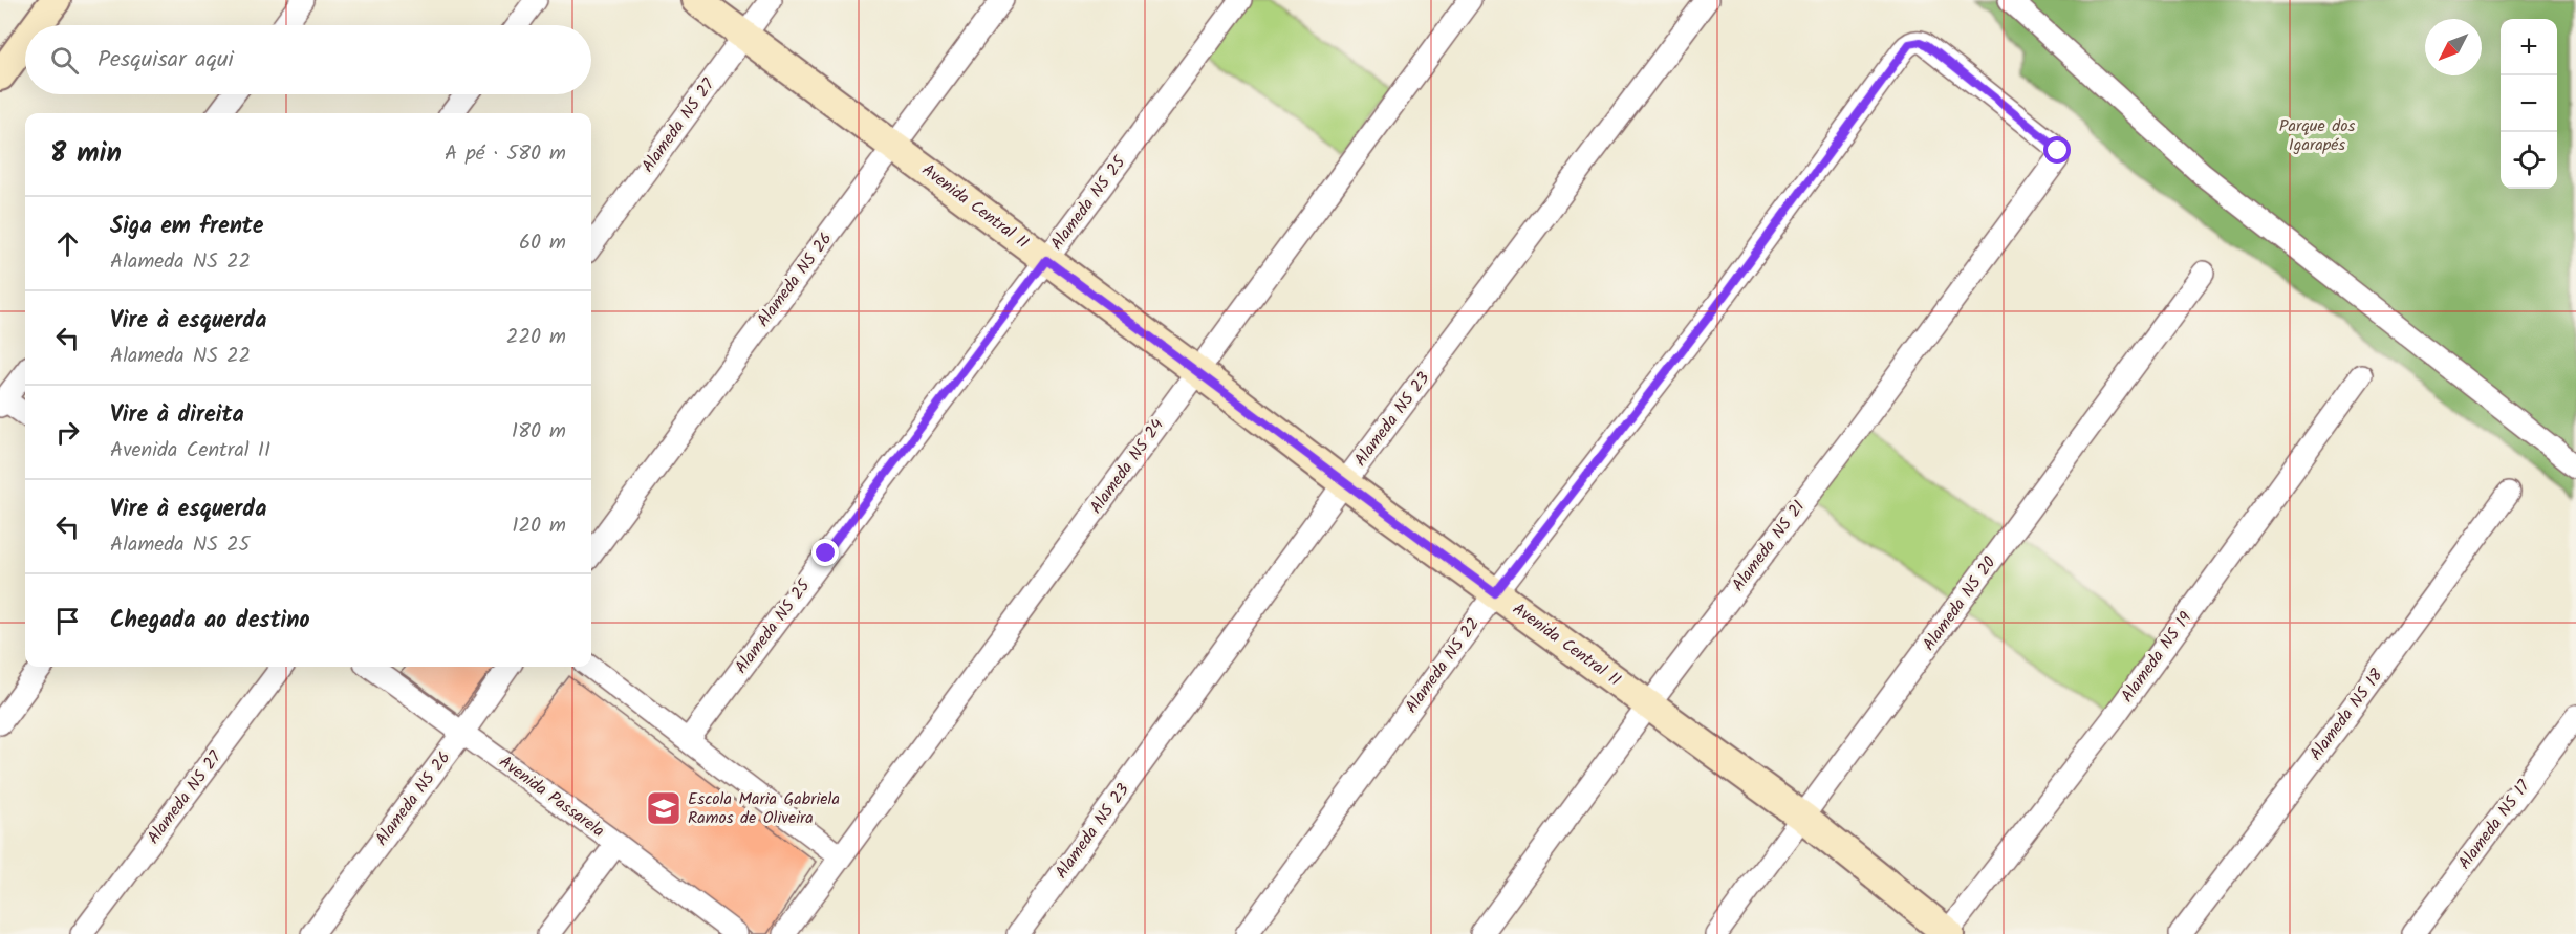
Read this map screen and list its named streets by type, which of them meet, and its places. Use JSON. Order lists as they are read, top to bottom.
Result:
{
  "streets": {
    "street": [
      "Alameda NS 27",
      "Alameda NS 25",
      "Avenida Central II",
      "Alameda NS 26",
      "Alameda NS 23",
      "Alameda NS 24",
      "Alameda NS 21",
      "Alameda NS 20",
      "Alameda NS 19",
      "Alameda NS 22",
      "Alameda NS 18",
      "Avenida Passarela",
      "Alameda NS 17"
    ]
  },
  "crossings": [
    ["Alameda NS 27", "Avenida Central II"],
    ["Alameda NS 25", "Avenida Central II"],
    ["Avenida Central II", "Alameda NS 26"],
    ["Avenida Central II", "Alameda NS 23"],
    ["Avenida Central II", "Alameda NS 24"],
    ["Avenida Central II", "Alameda NS 21"],
    ["Avenida Central II", "Alameda NS 20"],
    ["Avenida Central II", "Alameda NS 19"],
    ["Avenida Central II", "Alameda NS 22"],
    ["Alameda NS 26", "Avenida Passarela"],
    ["Alameda NS 21", "Alameda NS 22"]
  ],
  "parks": ["Parque dos Igarapés"],
  "places": {
    "school or university": ["Escola Maria Gabriela Ramos de Oliveira"]
  },
  "north": "bottom left",
  "page": {
    "map_buttons": ["+", "−"],
    "search": "Pesquisar aqui",
    "heading": ["8 min", "A pé · 580 m"],
    "list": [
      ["Siga em frente", "Alameda NS 22", "60 m"],
      ["Vire à esquerda", "Alameda NS 22", "220 m"],
      ["Vire à direita", "Avenida Central II", "180 m"],
      ["Vire à esquerda", "Alameda NS 25", "120 m"],
      "Chegada ao destino"
    ]
  }
}
